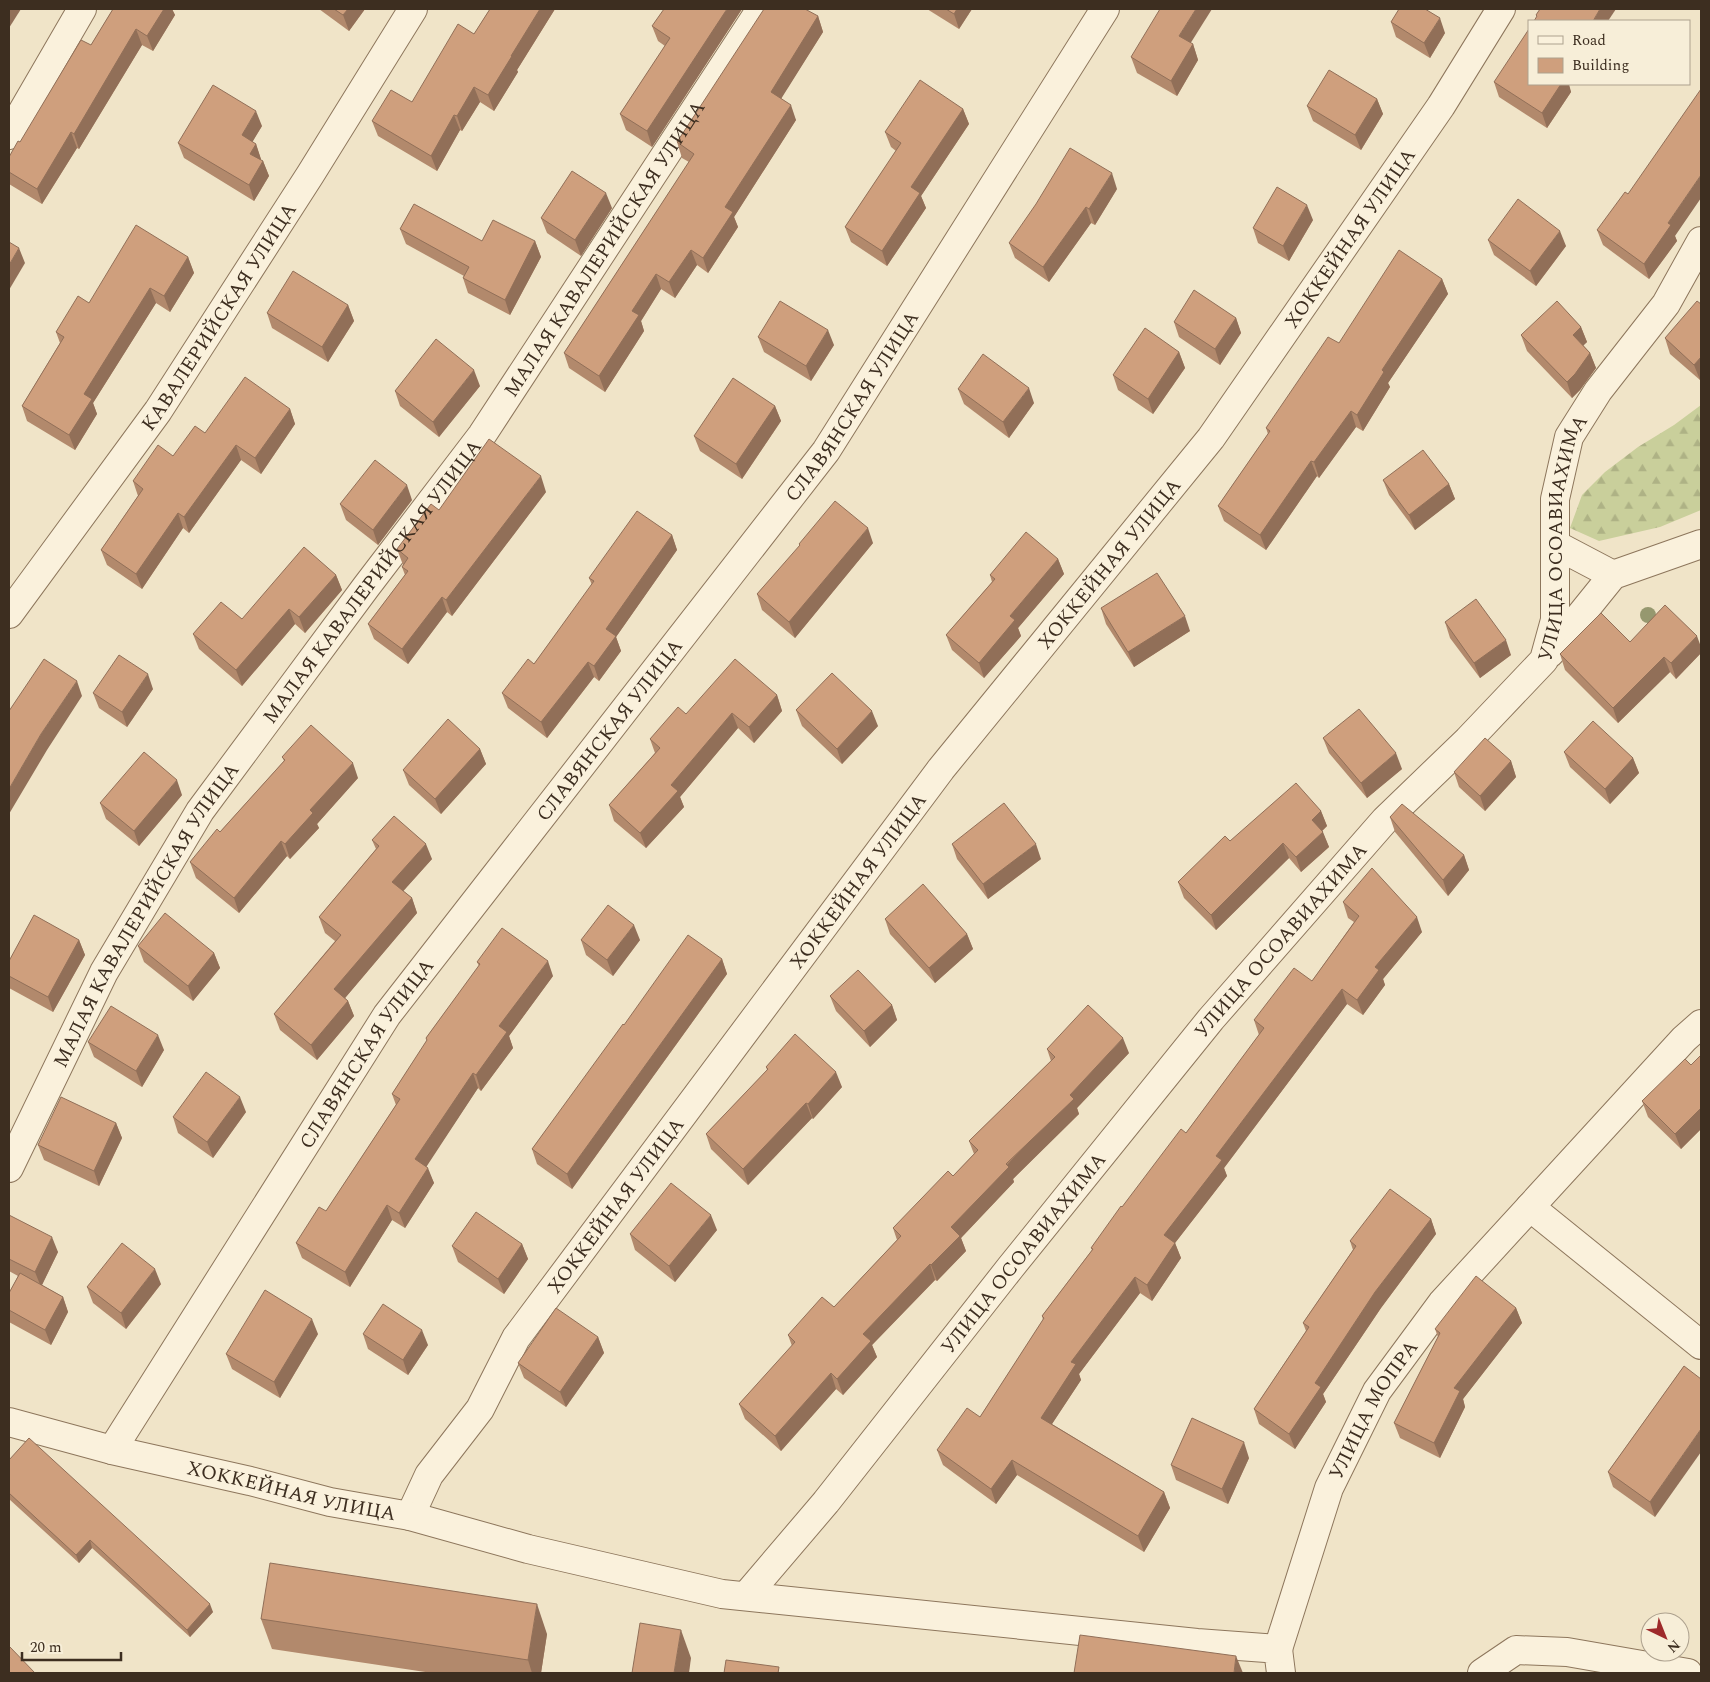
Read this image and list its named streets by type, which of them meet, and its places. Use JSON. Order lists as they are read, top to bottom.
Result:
{
  "streets": {
    "street": [
      "ХОККЕЙНАЯ УЛИЦА",
      "МАЛАЯ КАВАЛЕРИЙСКАЯ УЛИЦА",
      "КАВАЛЕРИЙСКАЯ УЛИЦА",
      "СЛАВЯНСКАЯ УЛИЦА",
      "УЛИЦА ОСОАВИАХИМА",
      "УЛИЦА МОПРА"
    ]
  },
  "crossings": [
    ["ХОККЕЙНАЯ УЛИЦА", "СЛАВЯНСКАЯ УЛИЦА"]
  ],
  "legend": ["Road", "Building"],
  "scale_bar": "20 m",
  "north": "bottom right"
}
